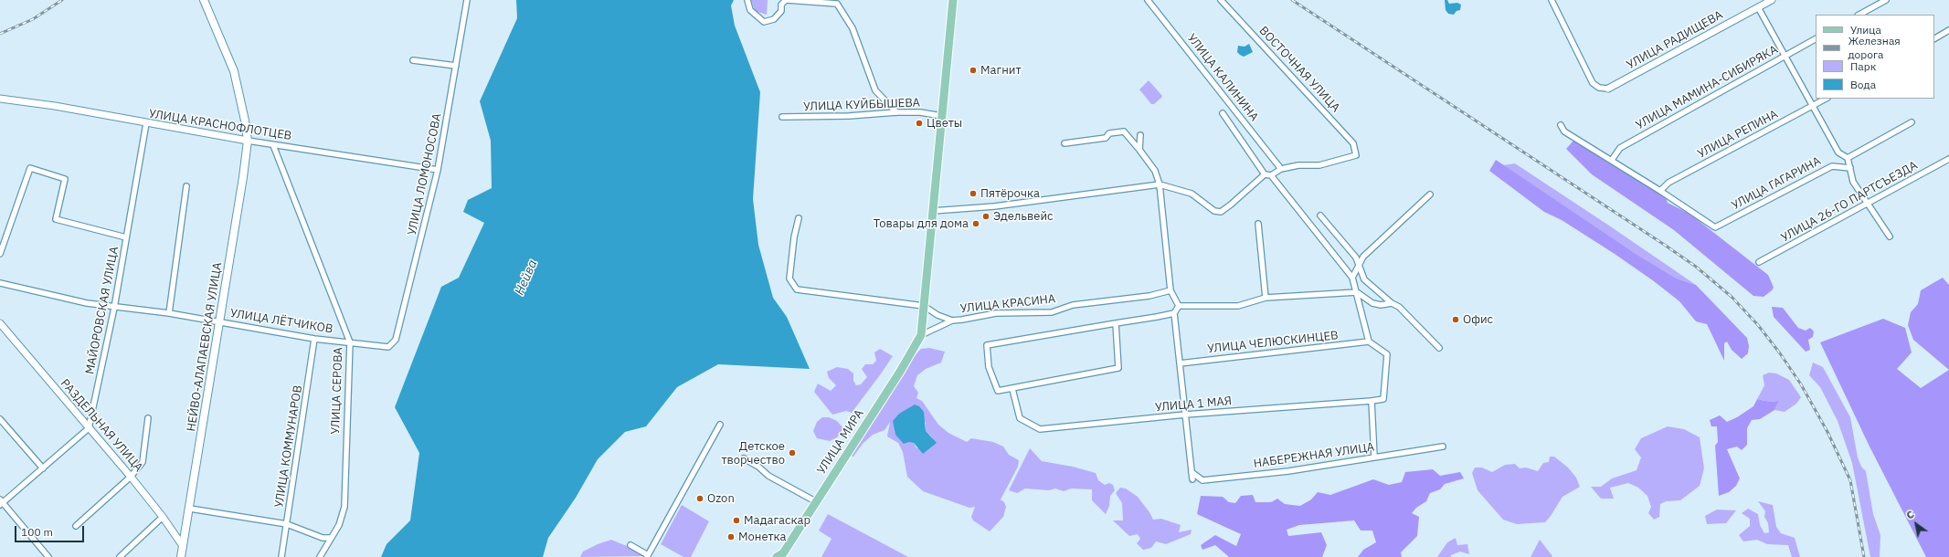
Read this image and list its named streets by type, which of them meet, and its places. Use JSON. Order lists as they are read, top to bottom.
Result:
{
  "streets": {
    "main road": ["НЕЙВО-АЛАПАЕВСКАЯ УЛИЦА", "УЛИЦА МИРА"],
    "street": [
      "УЛИЦА РАДИЩЕВА",
      "ВОСТОЧНАЯ УЛИЦА",
      "УЛИЦА КАЛИНИНА",
      "УЛИЦА МАМИНА-СИБИРЯКА",
      "УЛИЦА КУЙБЫШЕВА",
      "УЛИЦА КРАСНОФЛОТЦЕВ",
      "УЛИЦА РЕПИНА",
      "УЛИЦА ЛОМОНОСОВА",
      "УЛИЦА ГАГАРИНА",
      "УЛИЦА 26-ГО ПАРТСЪЕЗДА",
      "УЛИЦА КРАСИНА",
      "МАЙОРОВСКАЯ УЛИЦА",
      "УЛИЦА ЛЁТЧИКОВ",
      "УЛИЦА ЧЕЛЮСКИНЦЕВ",
      "УЛИЦА СЕРОВА",
      "УЛИЦА 1 МАЯ",
      "РАЗДЕЛЬНАЯ УЛИЦА",
      "УЛИЦА КОММУНАРОВ",
      "НАБЕРЕЖНАЯ УЛИЦА"
    ]
  },
  "crossings": [
    ["ВОСТОЧНАЯ УЛИЦА", "УЛИЦА КАЛИНИНА"],
    ["УЛИЦА КРАСНОФЛОТЦЕВ", "УЛИЦА ЛОМОНОСОВА"],
    ["УЛИЦА КРАСНОФЛОТЦЕВ", "МАЙОРОВСКАЯ УЛИЦА"],
    ["УЛИЦА КРАСНОФЛОТЦЕВ", "НЕЙВО-АЛАПАЕВСКАЯ УЛИЦА"],
    ["УЛИЦА КРАСНОФЛОТЦЕВ", "УЛИЦА СЕРОВА"],
    ["УЛИЦА РЕПИНА", "УЛИЦА ГАГАРИНА"],
    ["УЛИЦА ЛОМОНОСОВА", "УЛИЦА ЛЁТЧИКОВ"],
    ["МАЙОРОВСКАЯ УЛИЦА", "УЛИЦА ЛЁТЧИКОВ"],
    ["МАЙОРОВСКАЯ УЛИЦА", "РАЗДЕЛЬНАЯ УЛИЦА"],
    ["УЛИЦА ЛЁТЧИКОВ", "НЕЙВО-АЛАПАЕВСКАЯ УЛИЦА"],
    ["УЛИЦА ЛЁТЧИКОВ", "УЛИЦА СЕРОВА"],
    ["УЛИЦА ЛЁТЧИКОВ", "УЛИЦА КОММУНАРОВ"],
    ["НЕЙВО-АЛАПАЕВСКАЯ УЛИЦА", "РАЗДЕЛЬНАЯ УЛИЦА"]
  ],
  "water": ["Нейва"],
  "places": [
    "Магнит",
    "Цветы",
    "Пятёрочка",
    "Эдельвейс",
    "Товары для дома",
    "Офис",
    "Детское творчество",
    "Ozon",
    "Мадагаскар",
    "Монетка"
  ],
  "legend": [
    "Улица",
    "Железная дорога",
    "Парк",
    "Вода"
  ],
  "scale_bar": "100 m",
  "north": "top left"
}
